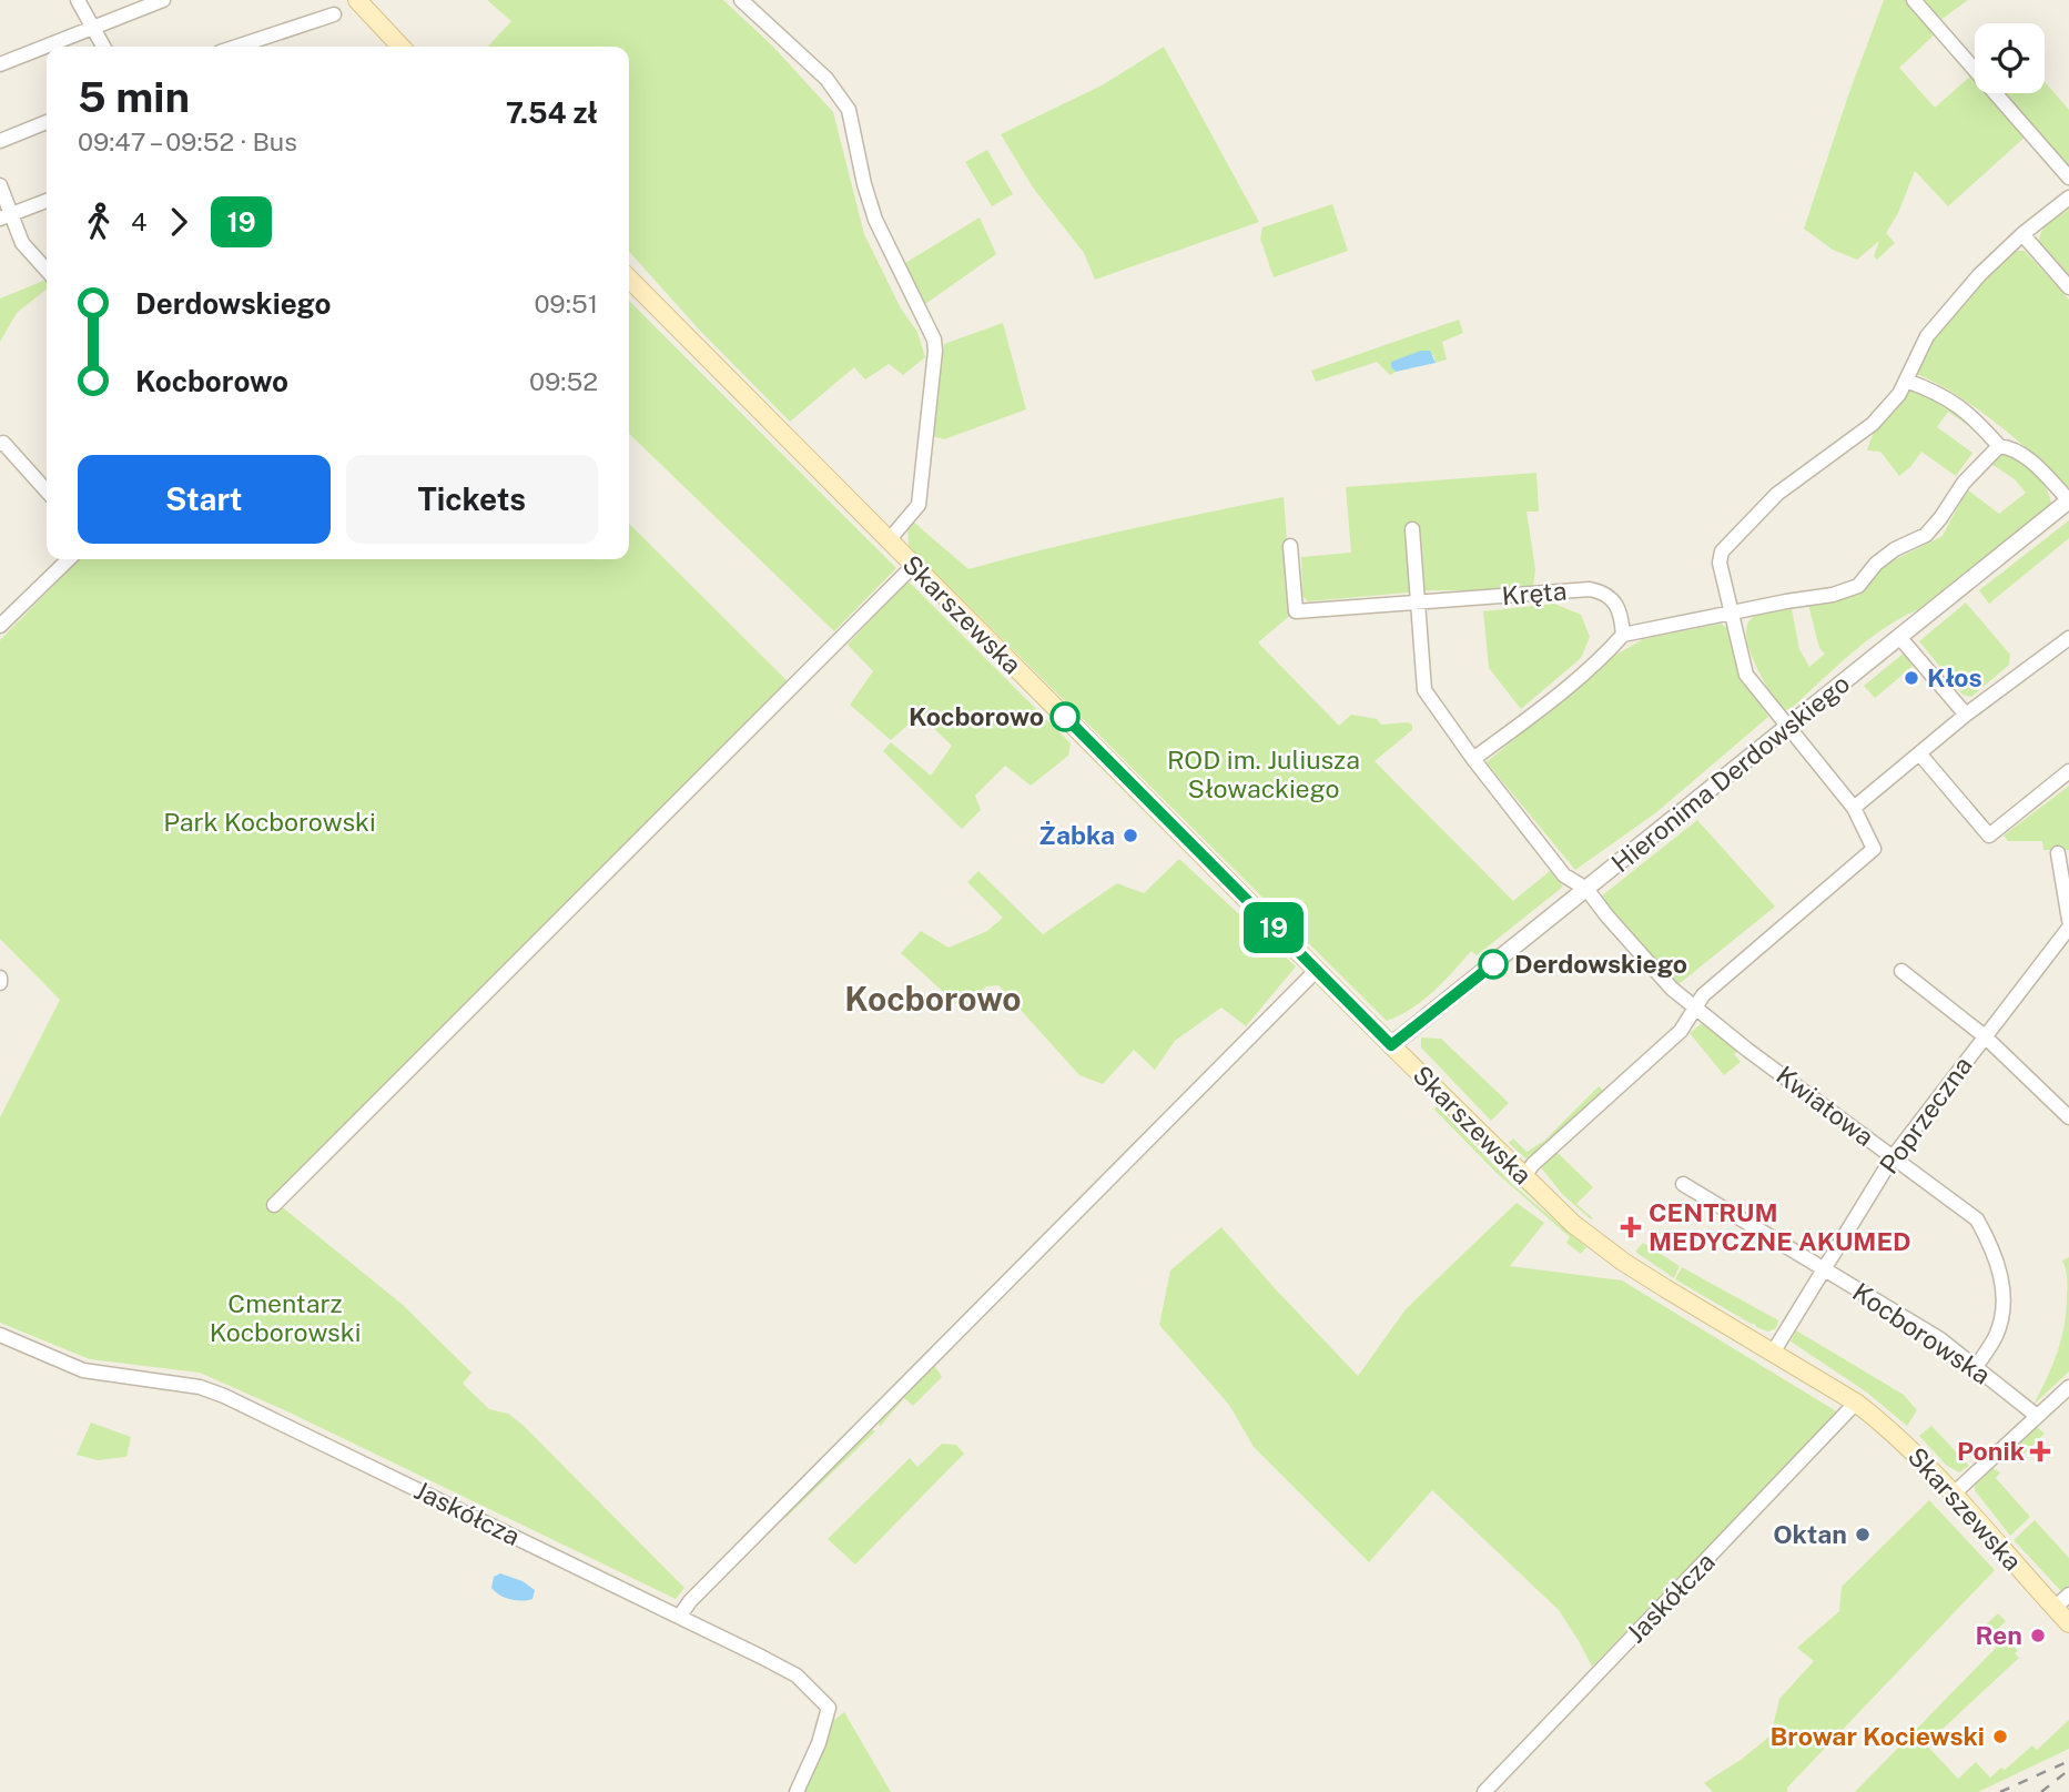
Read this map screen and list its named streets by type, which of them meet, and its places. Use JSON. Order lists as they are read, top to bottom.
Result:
{
  "streets": {
    "main road": ["Skarszewska"],
    "street": [
      "Kręta",
      "Hieronima Derdowskiego",
      "Kwiatowa",
      "Poprzeczna",
      "Kocborowska",
      "Jaskółcza"
    ]
  },
  "crossings": [
    ["Skarszewska", "Hieronima Derdowskiego"],
    ["Skarszewska", "Poprzeczna"],
    ["Skarszewska", "Jaskółcza"],
    ["Hieronima Derdowskiego", "Kwiatowa"],
    ["Kwiatowa", "Poprzeczna"],
    ["Kwiatowa", "Kocborowska"],
    ["Poprzeczna", "Kocborowska"]
  ],
  "districts": ["Kocborowo"],
  "parks": ["ROD im. Juliusza Słowackiego", "Park Kocborowski", "Cmentarz Kocborowski"],
  "places": {
    "other": [
      "Kłos",
      "Kocborowo",
      "Żabka",
      "Derdowskiego",
      "Oktan",
      "Ren",
      "Browar Kociewski"
    ],
    "health": ["CENTRUM MEDYCZNE AKUMED", "Ponik"]
  },
  "lines": ["bus line 19"],
  "page": {
    "on_map": "19",
    "heading": ["5 min", "09:47 – 09:52 · Bus", "7.54 zł"],
    "legs": ["4", "19"],
    "list": [
      {
        "name": "Derdowskiego",
        "value": "09:51"
      },
      {
        "name": "Kocborowo",
        "value": "09:52"
      }
    ],
    "buttons": ["Start", "Tickets"]
  }
}
